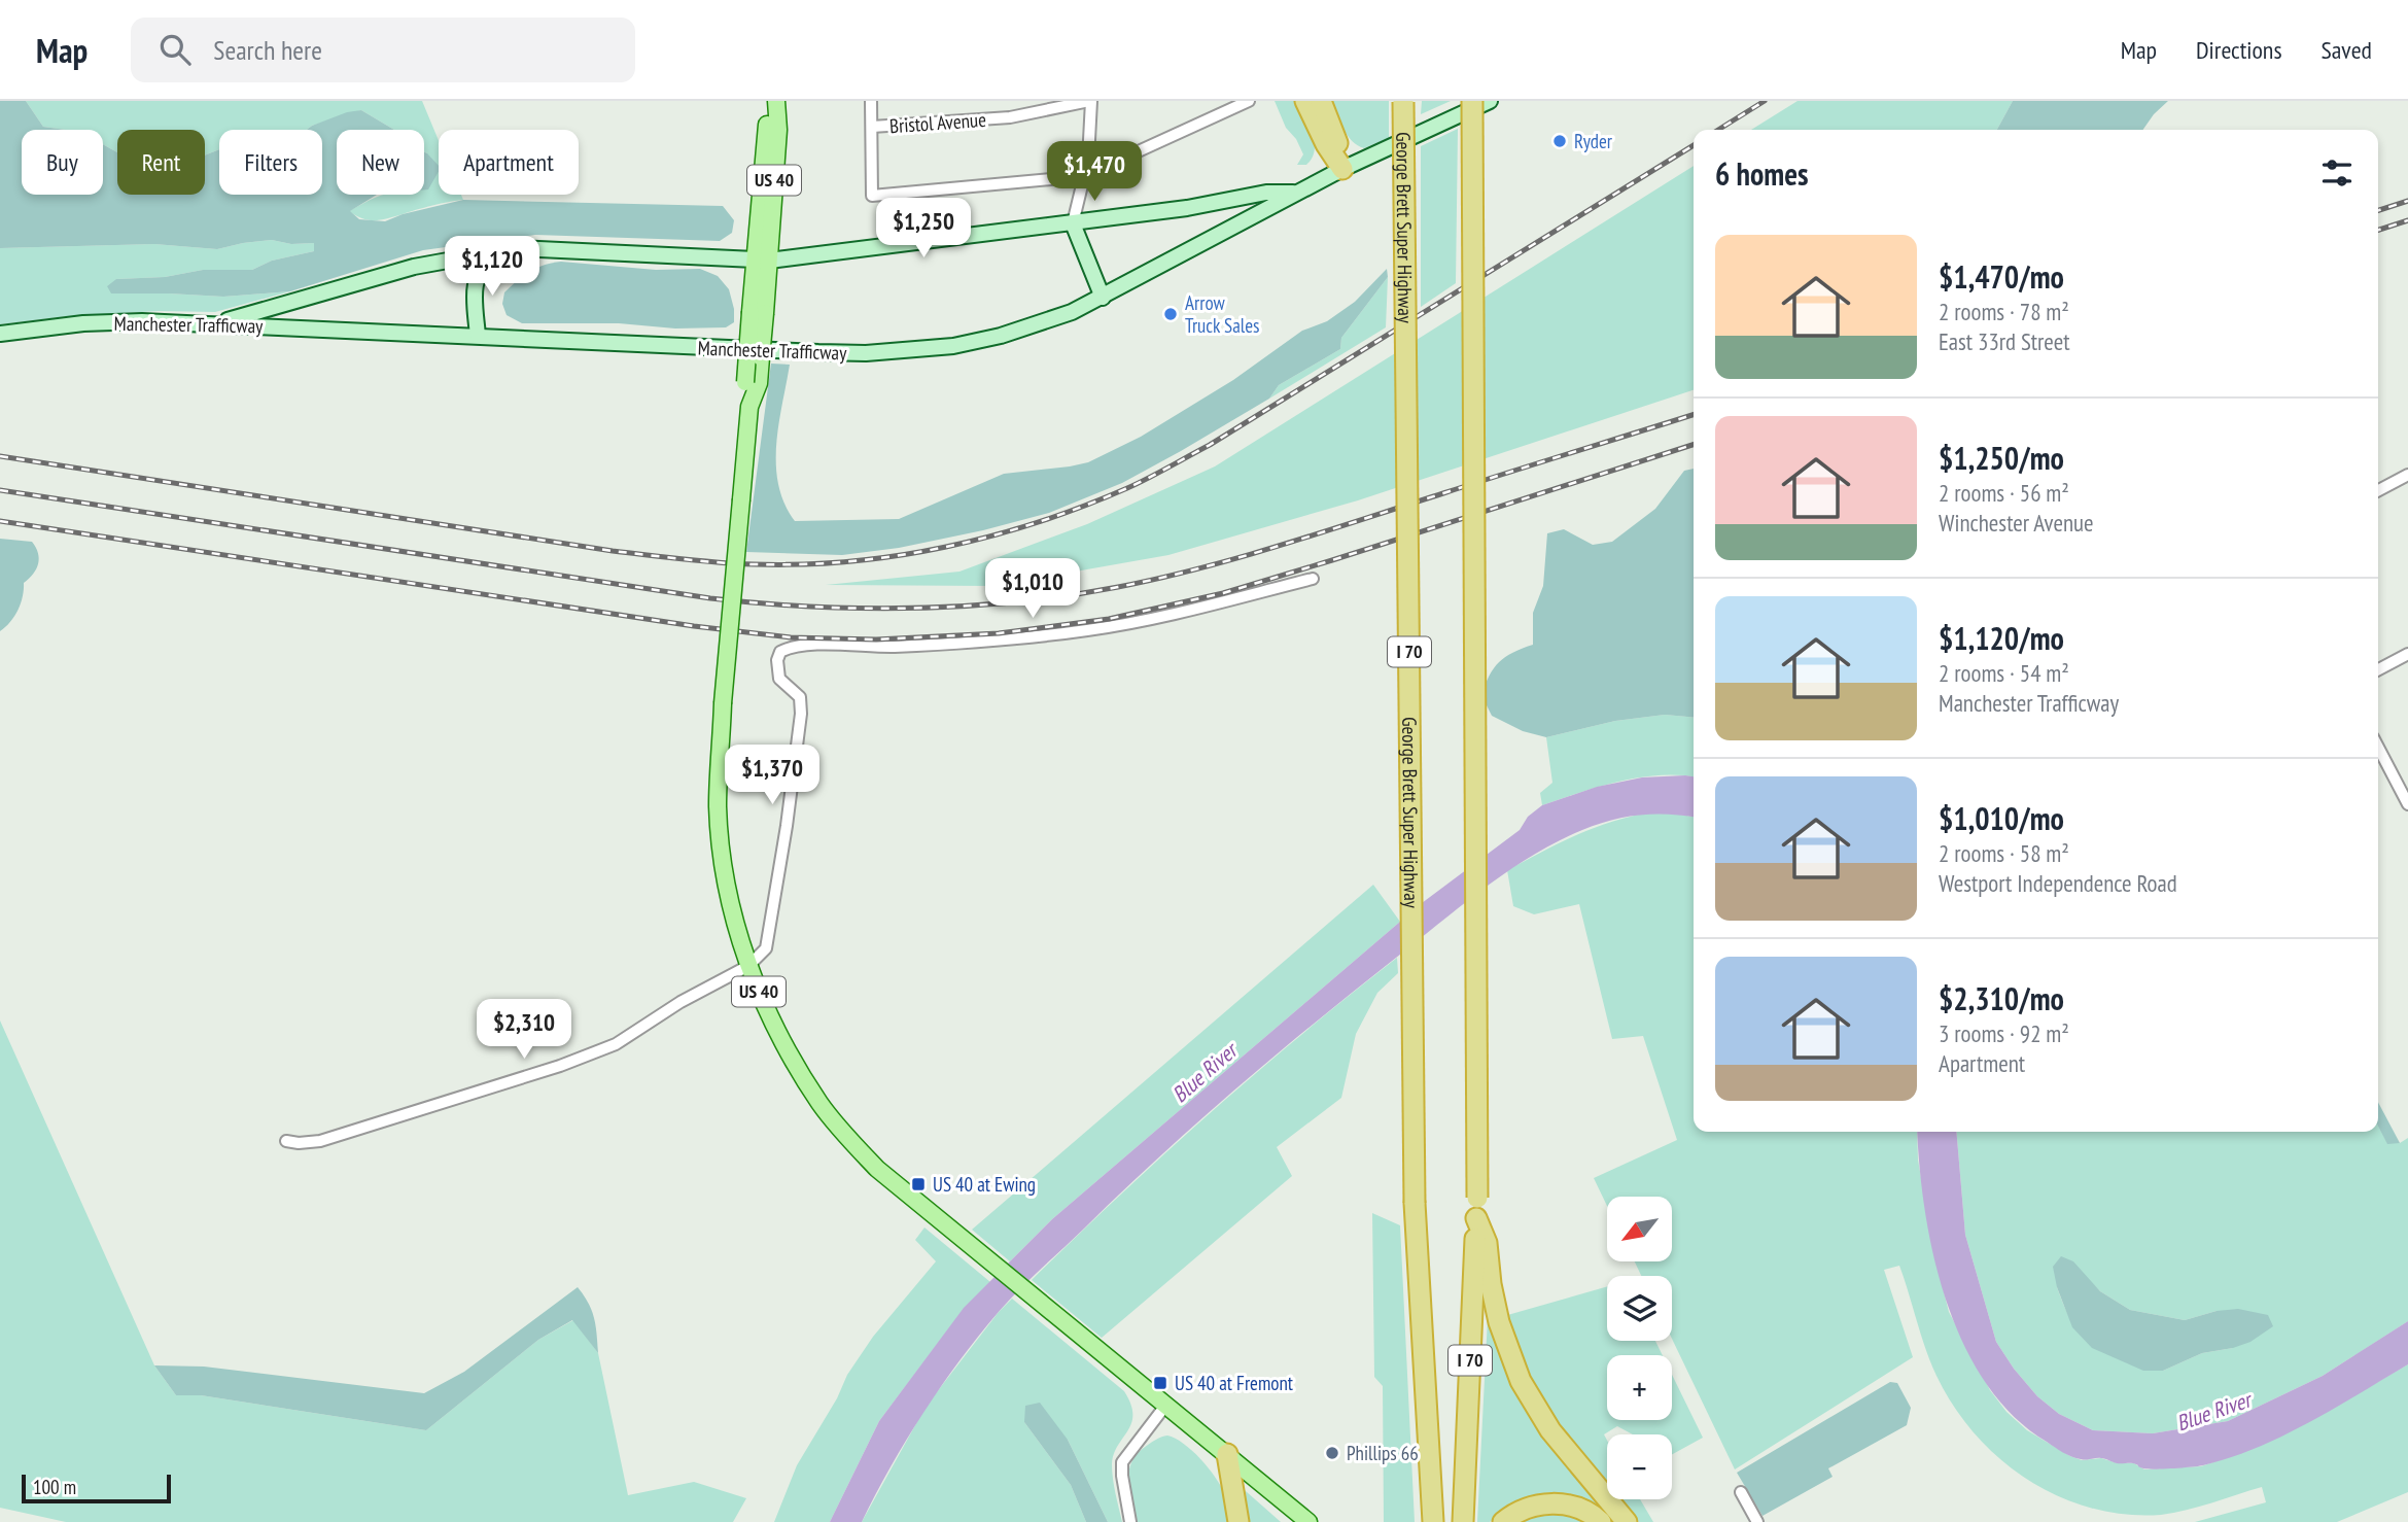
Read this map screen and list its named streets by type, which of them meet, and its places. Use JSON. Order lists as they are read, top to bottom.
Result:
{
  "streets": {
    "highway": ["George Brett Super Highway", "I 70"],
    "main road": ["US 40", "Manchester Trafficway"],
    "street": ["Bristol Avenue"]
  },
  "water": ["Blue River"],
  "places": {
    "other": ["Ryder", "Arrow Truck Sales", "Phillips 66"],
    "transit": ["US 40 at Ewing", "US 40 at Fremont"]
  },
  "scale_bar": "100 m",
  "north": "bottom left",
  "page": {
    "header": "Map",
    "search": "Search here",
    "nav": ["Map", "Directions", "Saved"],
    "chip": [
      "Buy",
      "Rent",
      "Filters",
      "New",
      "Apartment"
    ],
    "heading": "6 homes",
    "price": [
      "$1,470",
      "$1,250",
      "$1,120",
      "$1,010",
      "$1,370",
      "$2,310"
    ],
    "list": [
      {
        "name": "$1,470/mo",
        "note": "2 rooms · 78 m² · East 33rd Street"
      },
      {
        "name": "$1,250/mo",
        "note": "2 rooms · 56 m² · Winchester Avenue"
      },
      {
        "name": "$1,120/mo",
        "note": "2 rooms · 54 m² · Manchester Trafficway"
      },
      {
        "name": "$1,010/mo",
        "note": "2 rooms · 58 m² · Westport Independence Road"
      },
      {
        "name": "$2,310/mo",
        "note": "3 rooms · 92 m² · Apartment"
      }
    ],
    "map_buttons": ["+", "−"],
    "scale": "100 m"
  }
}
